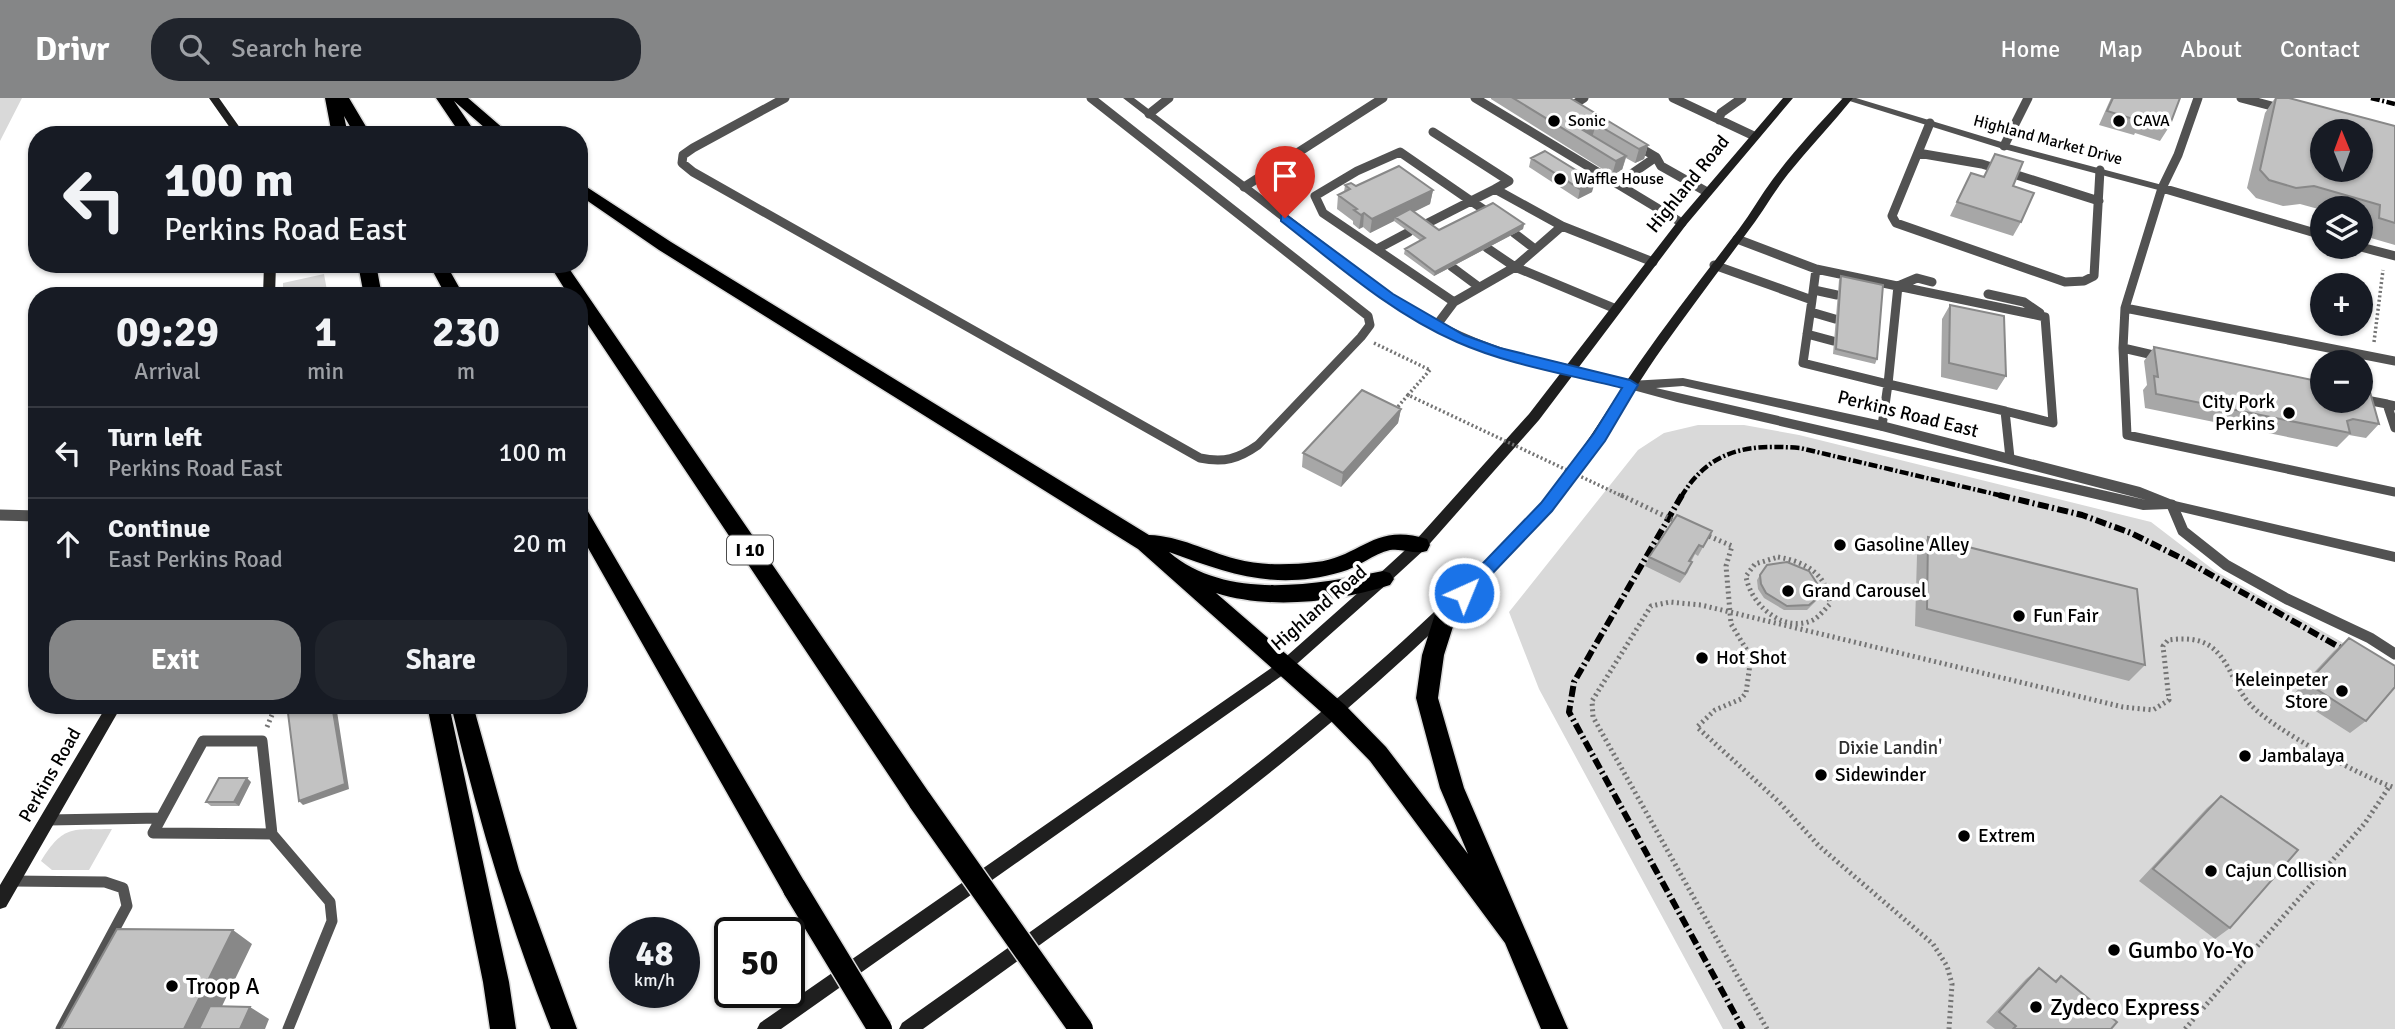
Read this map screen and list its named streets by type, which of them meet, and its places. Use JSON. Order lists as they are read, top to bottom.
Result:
{
  "streets": {
    "highway": ["I 10"],
    "main road": ["Highland Road", "Perkins Road"],
    "street": ["Highland Market Drive", "Perkins Road East"]
  },
  "crossings": [
    ["Highland Road", "Perkins Road East"]
  ],
  "parks": ["Dixie Landin'"],
  "places": [
    "Sonic",
    "CAVA",
    "Waffle House",
    "City Pork Perkins",
    "Gasoline Alley",
    "Grand Carousel",
    "Fun Fair",
    "Hot Shot",
    "Keleinpeter Store",
    "Jambalaya",
    "Sidewinder",
    "Extrem",
    "Cajun Collision",
    "Gumbo Yo-Yo",
    "Troop A",
    "Zydeco Express"
  ],
  "north": "top",
  "page": {
    "header": "Drivr",
    "search": "Search here",
    "nav": [
      "Home",
      "Map",
      "About",
      "Contact"
    ],
    "map_buttons": ["+", "−"],
    "turn": ["100 m", "Perkins Road East"],
    "eta": [
      "09:29",
      "Arrival",
      "1",
      "min",
      "230",
      "m"
    ],
    "list": [
      {
        "name": "Turn left",
        "note": "Perkins Road East",
        "value": "100 m"
      },
      {
        "name": "Continue",
        "note": "East Perkins Road",
        "value": "20 m"
      }
    ],
    "buttons": ["Exit", "Share"],
    "speed": "48 km/h",
    "limit": "50"
  }
}
